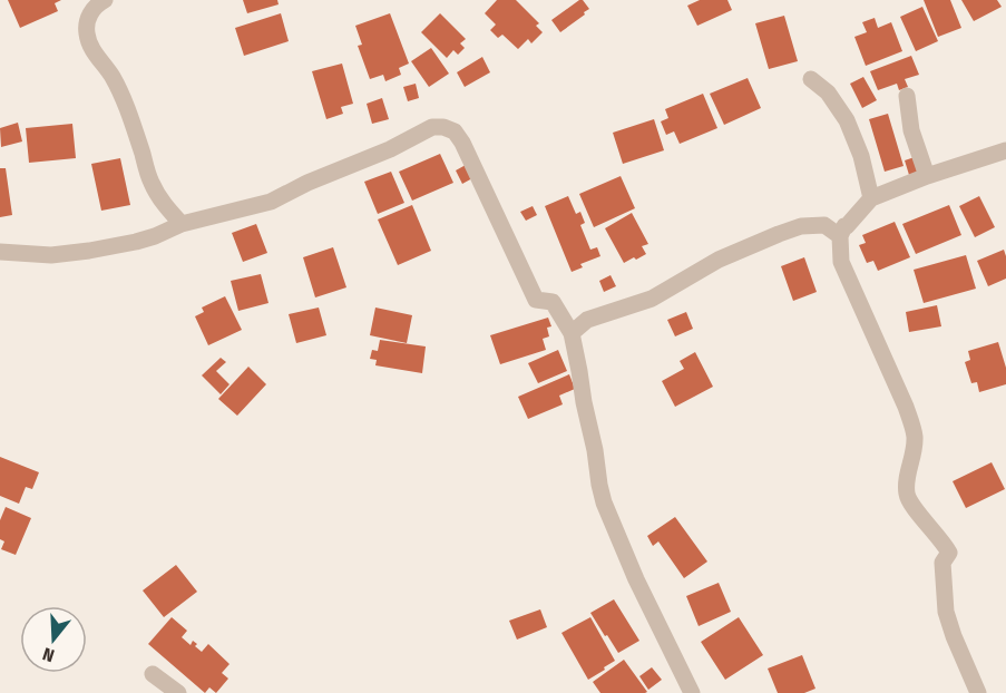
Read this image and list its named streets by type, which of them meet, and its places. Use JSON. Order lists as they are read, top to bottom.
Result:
{
  "north": "bottom"
}
